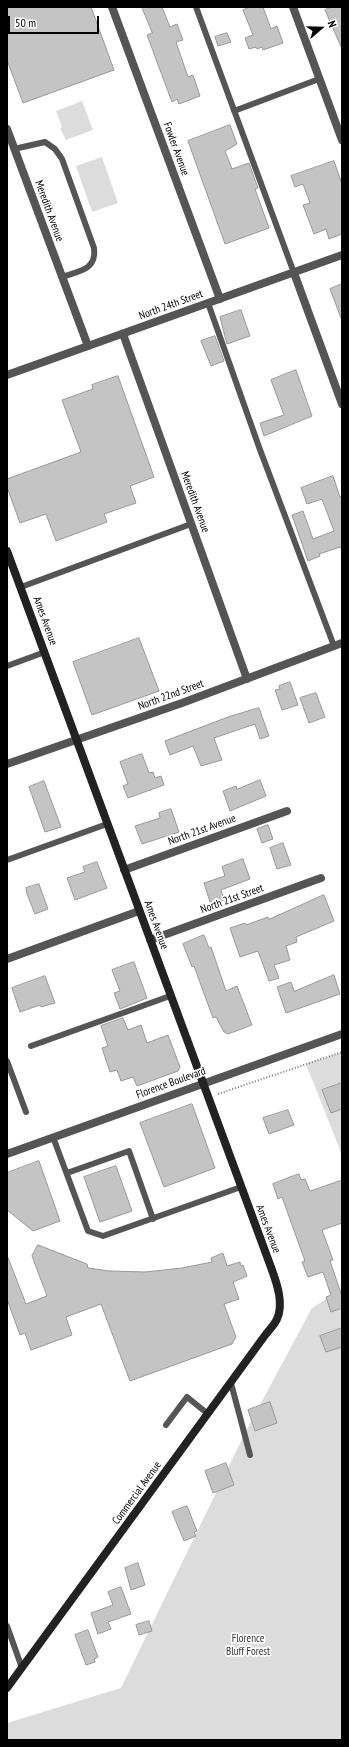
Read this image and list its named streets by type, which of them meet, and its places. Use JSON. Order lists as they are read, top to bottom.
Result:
{
  "streets": {
    "main road": ["Ames Avenue", "Commercial Avenue"],
    "street": [
      "Fowler Avenue",
      "Meredith Avenue",
      "North 24th Street",
      "North 22nd Street",
      "North 21st Avenue",
      "North 21st Street",
      "Florence Boulevard"
    ]
  },
  "crossings": [
    ["Fowler Avenue", "North 24th Street"],
    ["Meredith Avenue", "North 24th Street"],
    ["Meredith Avenue", "North 22nd Street"],
    ["Ames Avenue", "North 22nd Street"],
    ["Ames Avenue", "North 21st Avenue"],
    ["Ames Avenue", "North 21st Street"],
    ["Ames Avenue", "Florence Boulevard"],
    ["Ames Avenue", "Commercial Avenue"]
  ],
  "parks": ["Florence Bluff Forest"],
  "scale_bar": "50 m",
  "north": "right"
}
